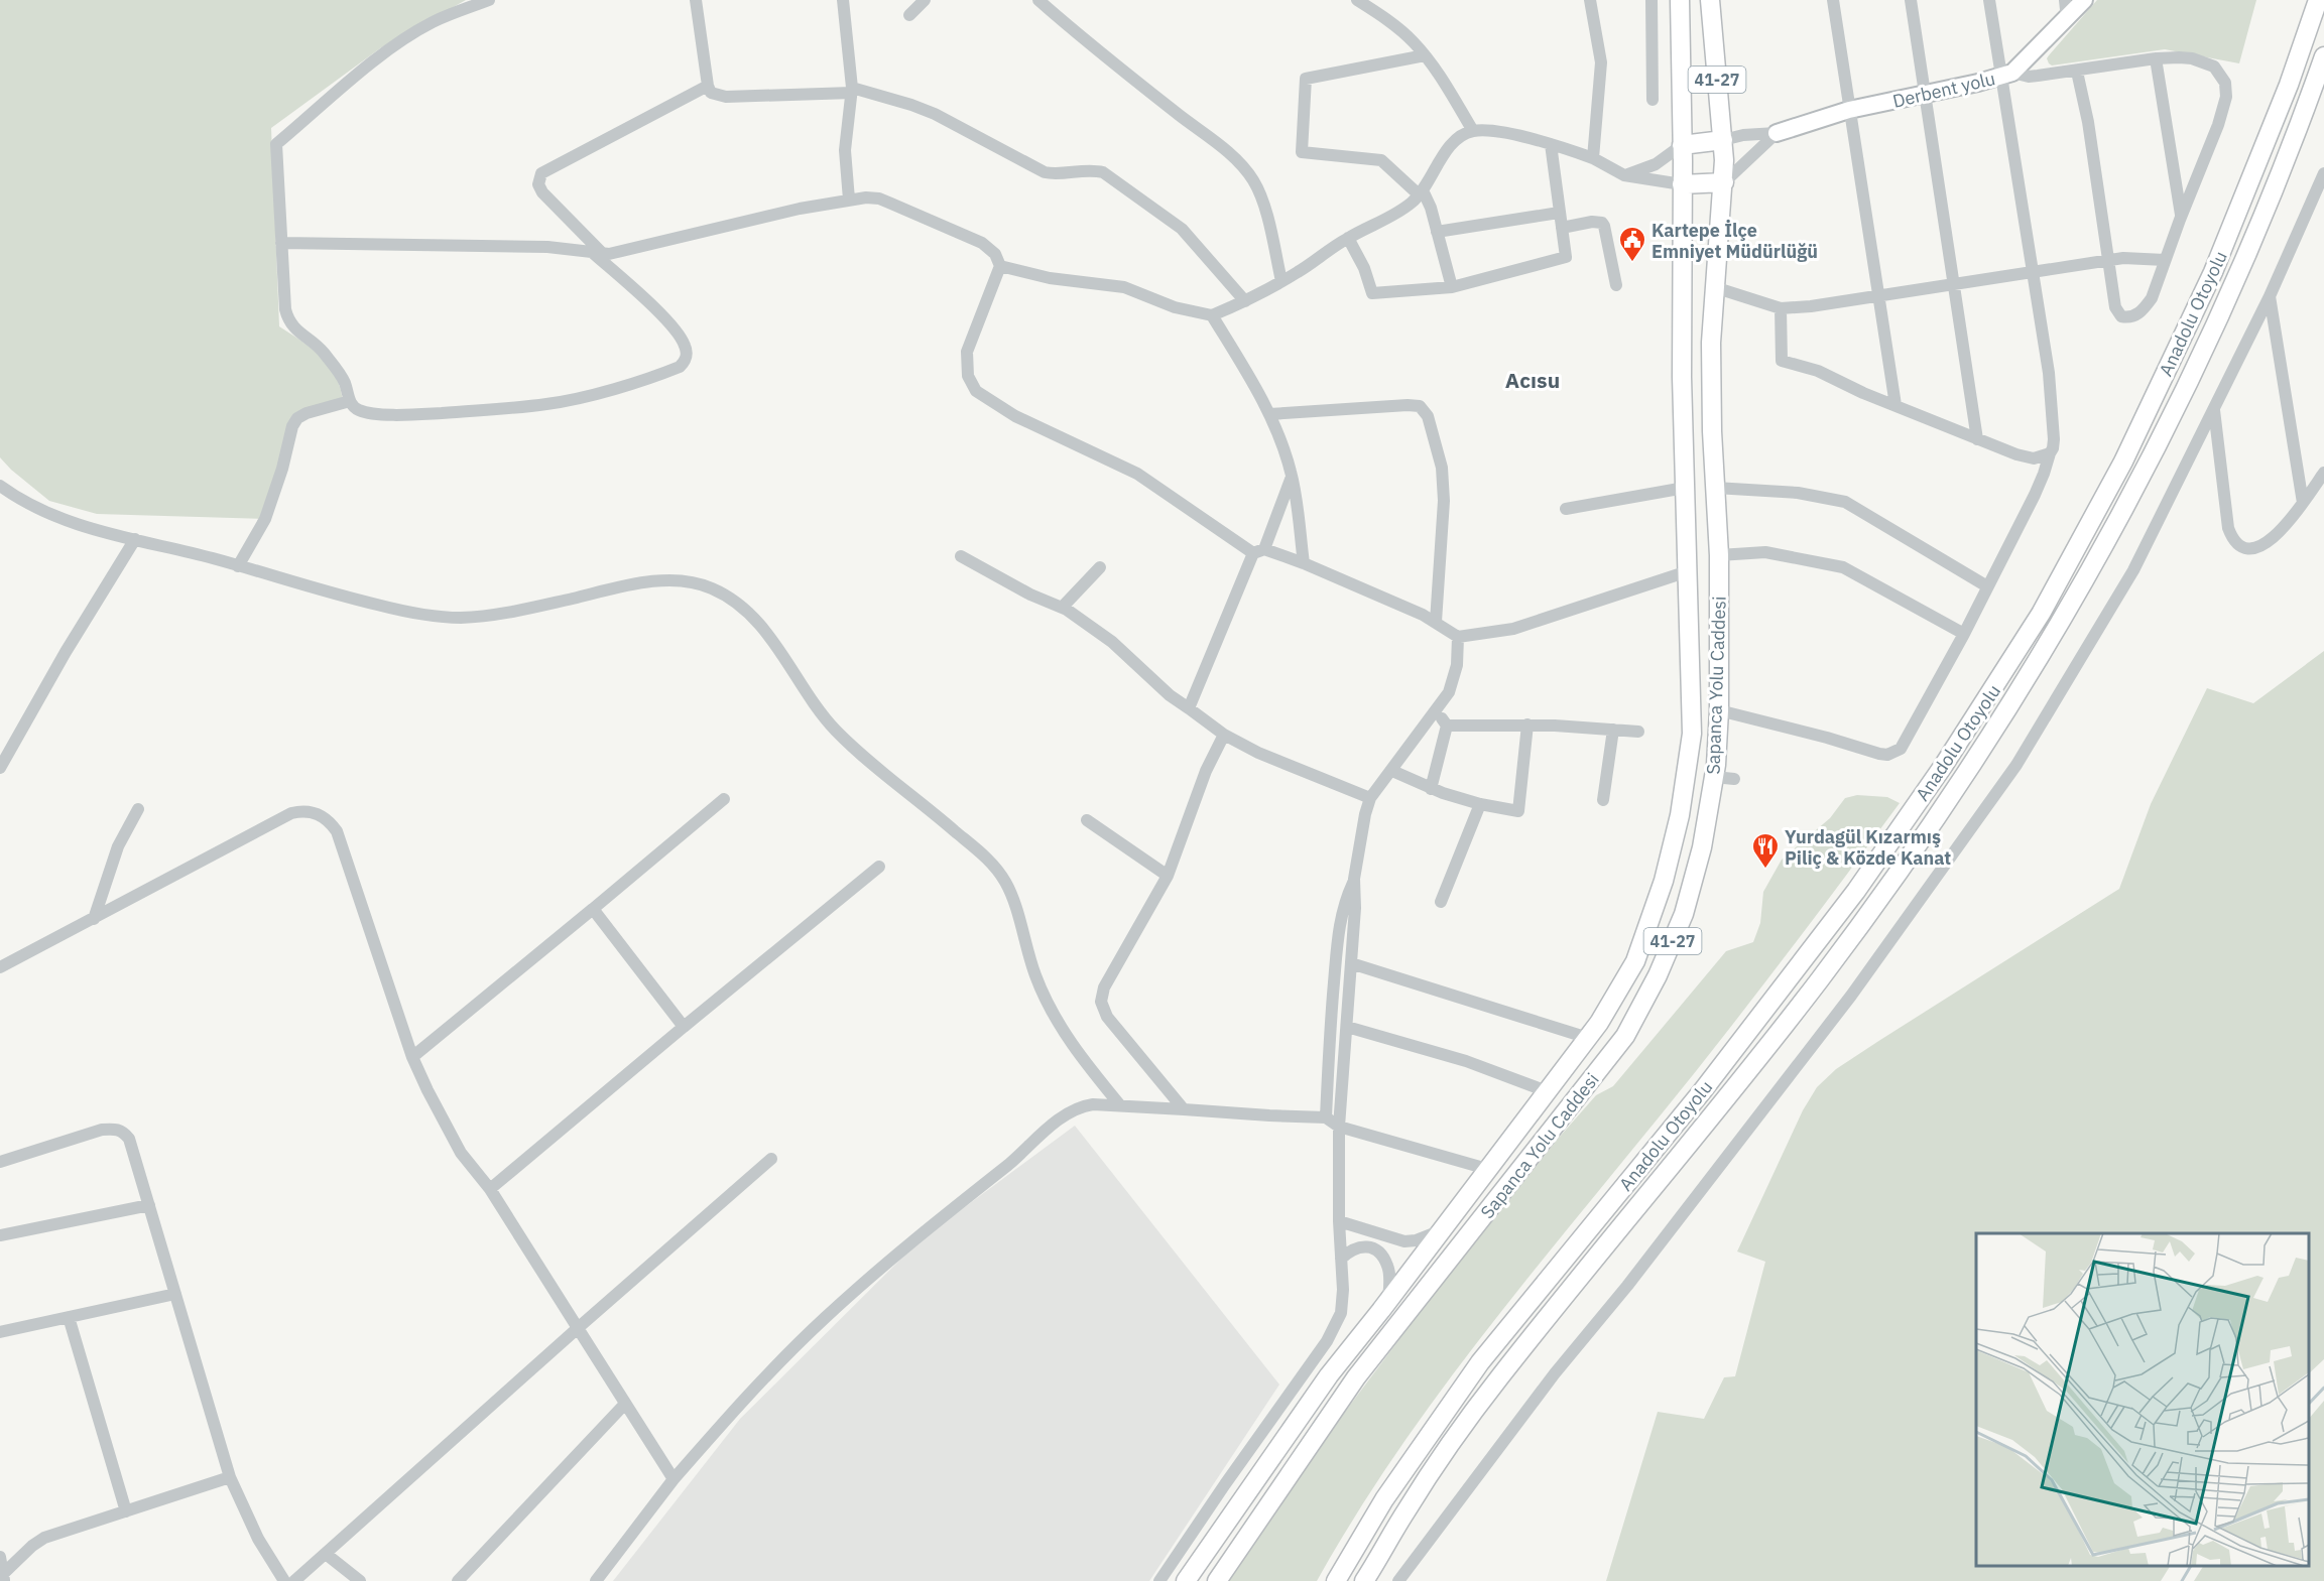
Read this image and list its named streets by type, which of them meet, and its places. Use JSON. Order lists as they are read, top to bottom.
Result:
{
  "streets": {
    "highway": ["41-27", "Anadolu Otoyolu", "Sapanca Yolu Caddesi"],
    "main road": ["Derbent yolu"]
  },
  "districts": ["Acısu"],
  "places": {
    "public building": ["Kartepe İlçe Emniyet Müdürlüğü"],
    "restaurant": ["Yurdagül Kızarmış Piliç & Közde Kanat"]
  }
}
